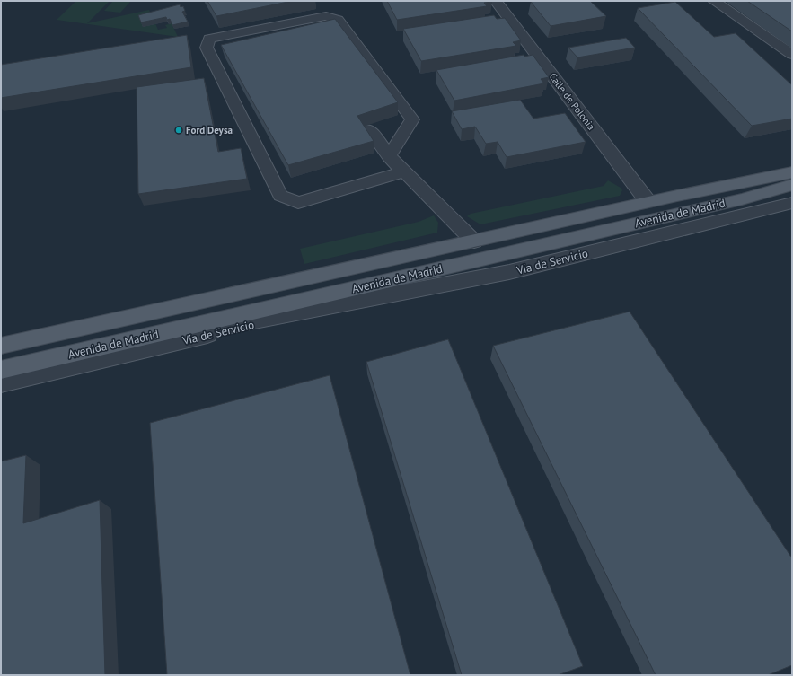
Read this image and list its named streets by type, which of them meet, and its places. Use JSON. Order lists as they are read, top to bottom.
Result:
{
  "streets": {
    "main road": ["Avenida de Madrid"],
    "street": ["Calle de Polonia", "Vía de Servicio"]
  },
  "crossings": [
    ["Calle de Polonia", "Avenida de Madrid"],
    ["Avenida de Madrid", "Vía de Servicio"]
  ],
  "places": ["Ford Deysa"]
}
